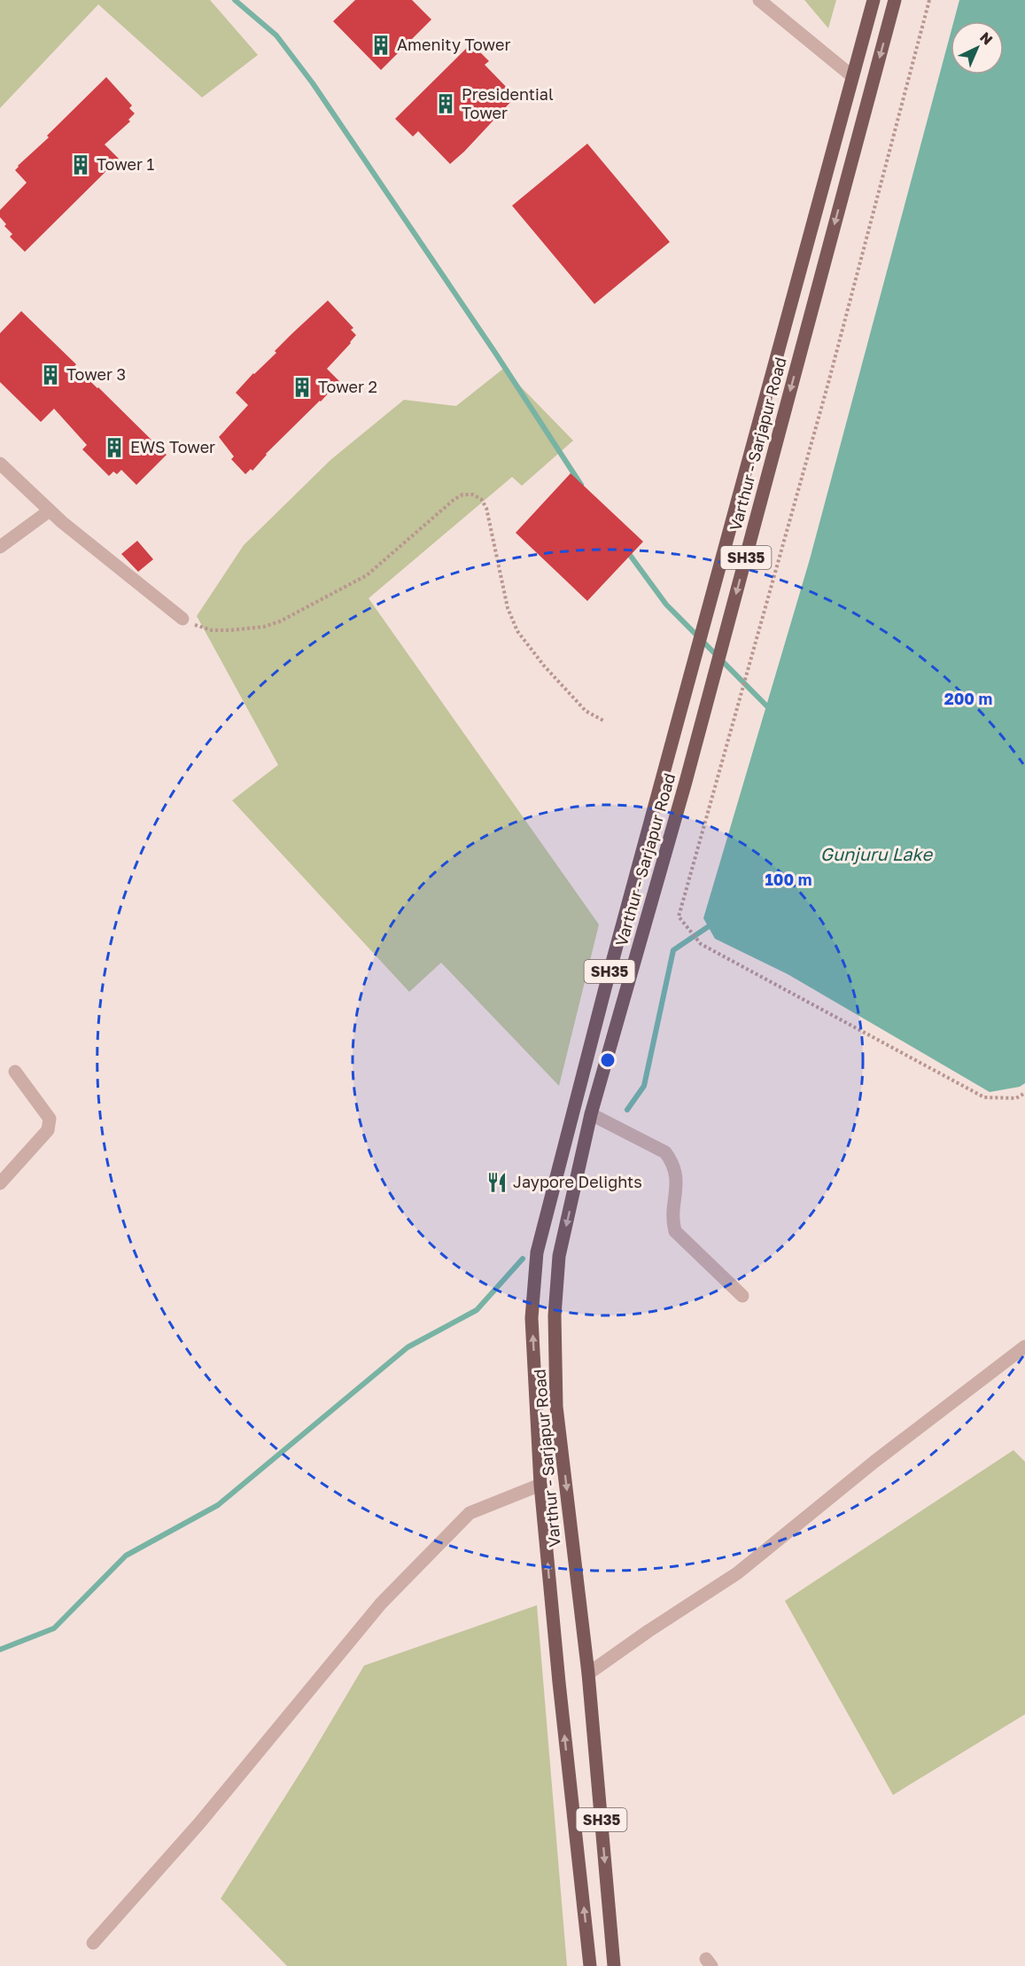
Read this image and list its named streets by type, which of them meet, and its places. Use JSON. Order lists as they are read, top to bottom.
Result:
{
  "streets": {
    "main road": ["Varthur - Sarjapur Road", "SH35"]
  },
  "water": ["Gunjuru Lake"],
  "places": {
    "building": [
      "Amenity Tower",
      "Presidential Tower",
      "Tower 1",
      "Tower 3",
      "Tower 2",
      "EWS Tower"
    ],
    "restaurant": ["Jaypore Delights"]
  },
  "north": "top right",
  "rings": ["200 m", "100 m"]
}
